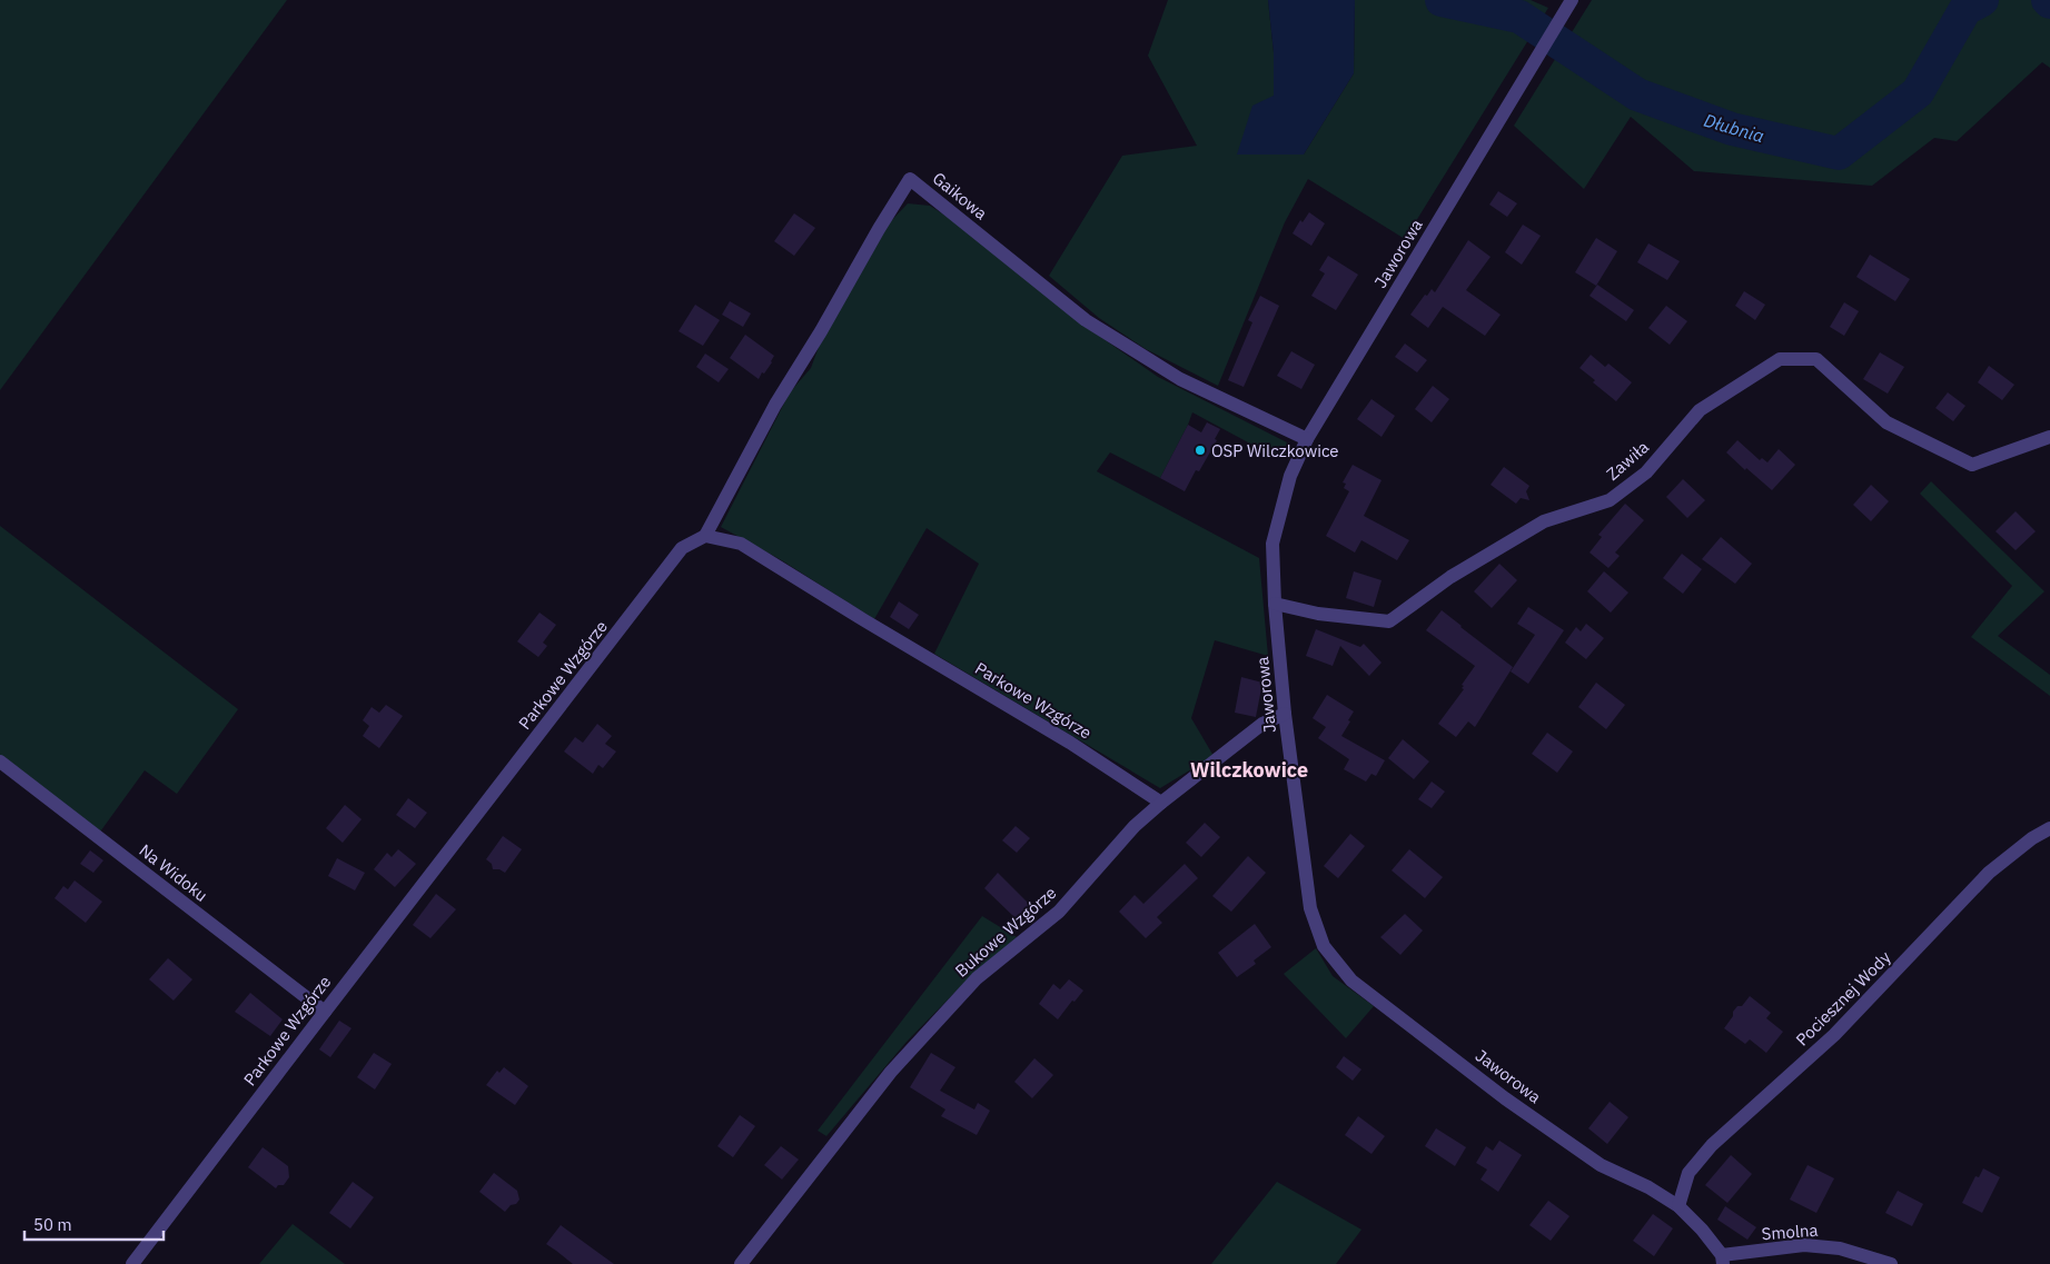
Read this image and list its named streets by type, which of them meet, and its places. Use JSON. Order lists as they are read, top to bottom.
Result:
{
  "streets": {
    "street": [
      "Gaikowa",
      "Jaworowa",
      "Zawiła",
      "Parkowe Wzgórze",
      "Na Widoku",
      "Bukowe Wzgórze",
      "Pociesznej Wody",
      "Smolna"
    ]
  },
  "crossings": [
    ["Gaikowa", "Jaworowa"],
    ["Gaikowa", "Parkowe Wzgórze"],
    ["Jaworowa", "Zawiła"],
    ["Jaworowa", "Bukowe Wzgórze"],
    ["Jaworowa", "Pociesznej Wody"],
    ["Jaworowa", "Smolna"],
    ["Parkowe Wzgórze", "Na Widoku"],
    ["Parkowe Wzgórze", "Bukowe Wzgórze"]
  ],
  "districts": ["Wilczkowice"],
  "water": ["Dłubnia"],
  "places": ["OSP Wilczkowice"],
  "scale_bar": "50 m"
}
